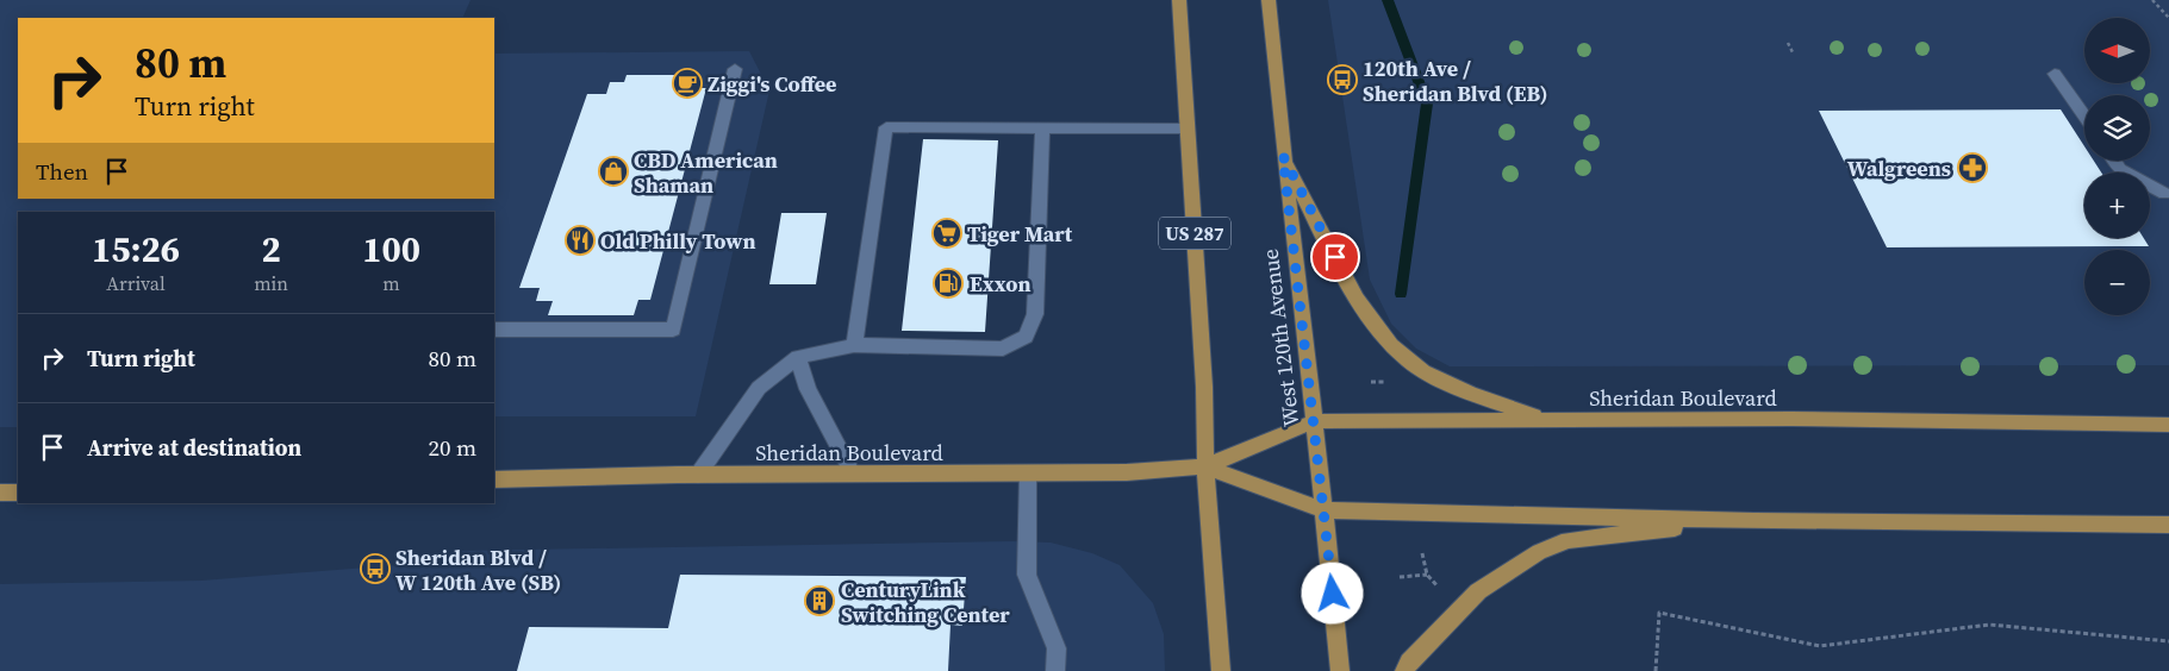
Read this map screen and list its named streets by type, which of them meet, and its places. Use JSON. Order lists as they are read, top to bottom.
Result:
{
  "streets": {
    "main road": ["US 287", "West 120th Avenue", "Sheridan Boulevard"]
  },
  "crossings": [
    ["US 287", "Sheridan Boulevard"],
    ["West 120th Avenue", "Sheridan Boulevard"]
  ],
  "places": {
    "bus stop": ["120th Ave / Sheridan Blvd (EB)", "Sheridan Blvd / W 120th Ave (SB)"],
    "cafe": ["Ziggi's Coffee"],
    "pharmacy": ["Walgreens"],
    "shop": ["CBD American Shaman"],
    "supermarket": ["Tiger Mart"],
    "restaurant": ["Old Philly Town"],
    "fuel station": ["Exxon"],
    "building": ["CenturyLink Switching Center"]
  },
  "north": "left",
  "page": {
    "map_buttons": ["+", "−"],
    "turn": ["80 m", "Turn right"],
    "then": "Then",
    "eta": [
      "15:26",
      "Arrival",
      "2",
      "min",
      "100",
      "m"
    ],
    "list": [
      {
        "name": "Turn right",
        "value": "80 m"
      },
      {
        "name": "Arrive at destination",
        "value": "20 m"
      }
    ]
  }
}
